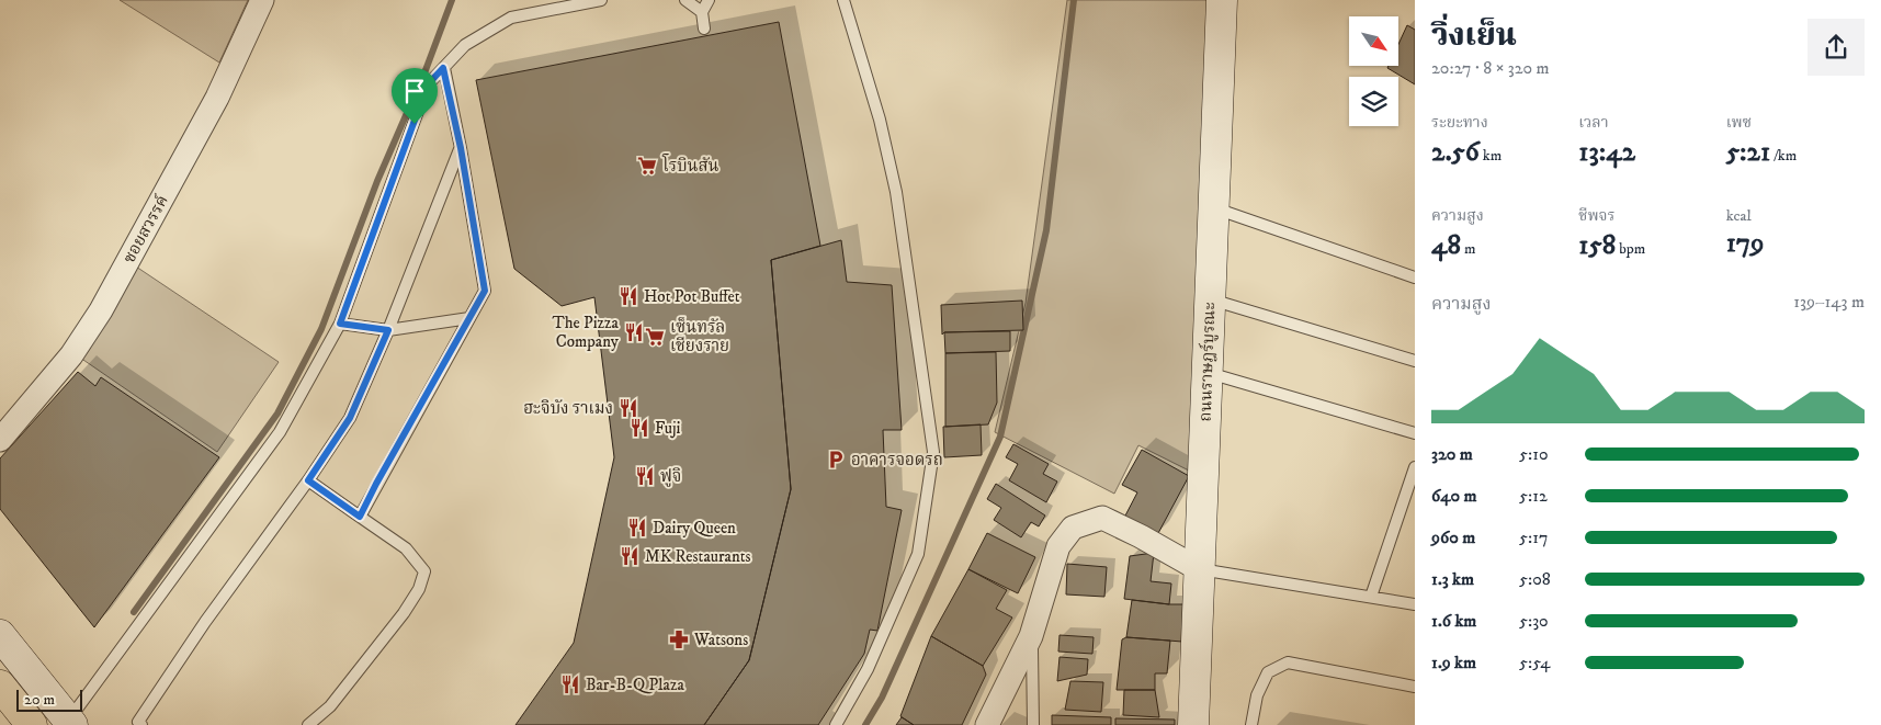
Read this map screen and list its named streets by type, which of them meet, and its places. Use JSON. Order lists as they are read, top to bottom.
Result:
{
  "streets": {
    "street": ["ซอยสวรรค์", "ถนนราษฎร์บูรณะ"]
  },
  "places": {
    "supermarket": ["โรบินสัน", "เซ็นทรัล เชียงราย"],
    "restaurant": [
      "Hot Pot Buffet",
      "The Pizza Company",
      "ฮะจิบัง ราเมง",
      "Fuji",
      "ฟูจิ",
      "Dairy Queen",
      "MK Restaurants",
      "Bar-B-Q Plaza"
    ],
    "parking": ["อาคารจอดรถ"],
    "pharmacy": ["Watsons"]
  },
  "scale_bar": "20 m",
  "north": "bottom right",
  "page": {
    "heading": ["วิ่งเย็น", "20:27 · 8 × 320 m"],
    "stats": [
      ["ระยะทาง", "2.56 km"],
      ["เวลา", "13:42"],
      ["เพซ", "5:21 /km"],
      ["ความสูง", "48 m"],
      ["ชีพจร", "158 bpm"],
      ["kcal", "179"]
    ],
    "chart": ["ความสูง", "139–143 m"],
    "list": [
      {
        "name": "320 m",
        "note": "5:10"
      },
      {
        "name": "640 m",
        "note": "5:12"
      },
      {
        "name": "960 m",
        "note": "5:17"
      },
      {
        "name": "1.3 km",
        "note": "5:08"
      },
      {
        "name": "1.6 km",
        "note": "5:30"
      },
      {
        "name": "1.9 km",
        "note": "5:54"
      }
    ],
    "scale": "20 m"
  }
}
